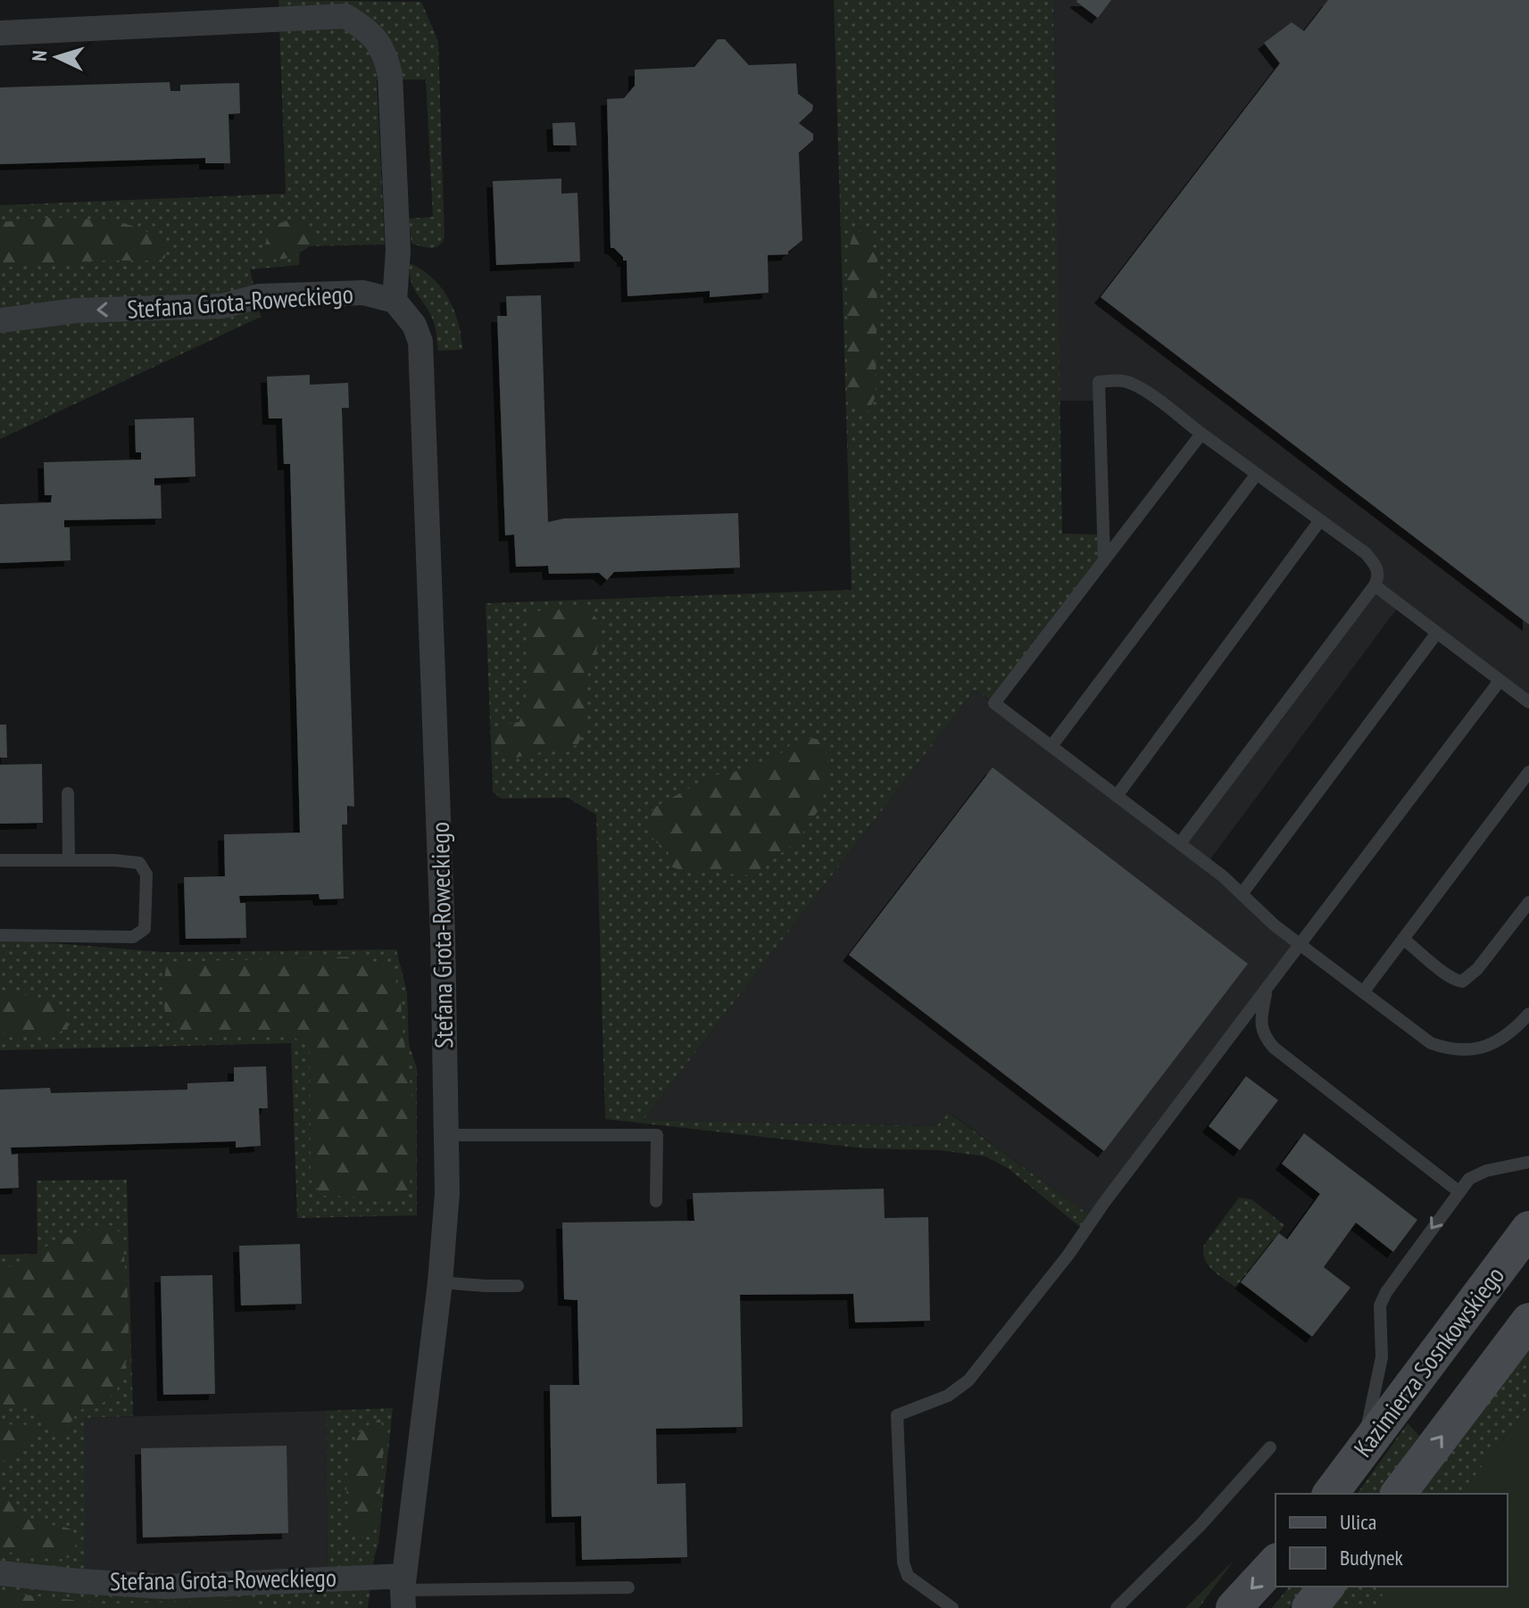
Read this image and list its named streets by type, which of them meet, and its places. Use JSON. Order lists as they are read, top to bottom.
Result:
{
  "streets": {
    "street": ["Stefana Grota-Roweckiego", "Kazimierza Sosnkowskiego"]
  },
  "legend": ["Ulica", "Budynek"],
  "north": "left"
}
